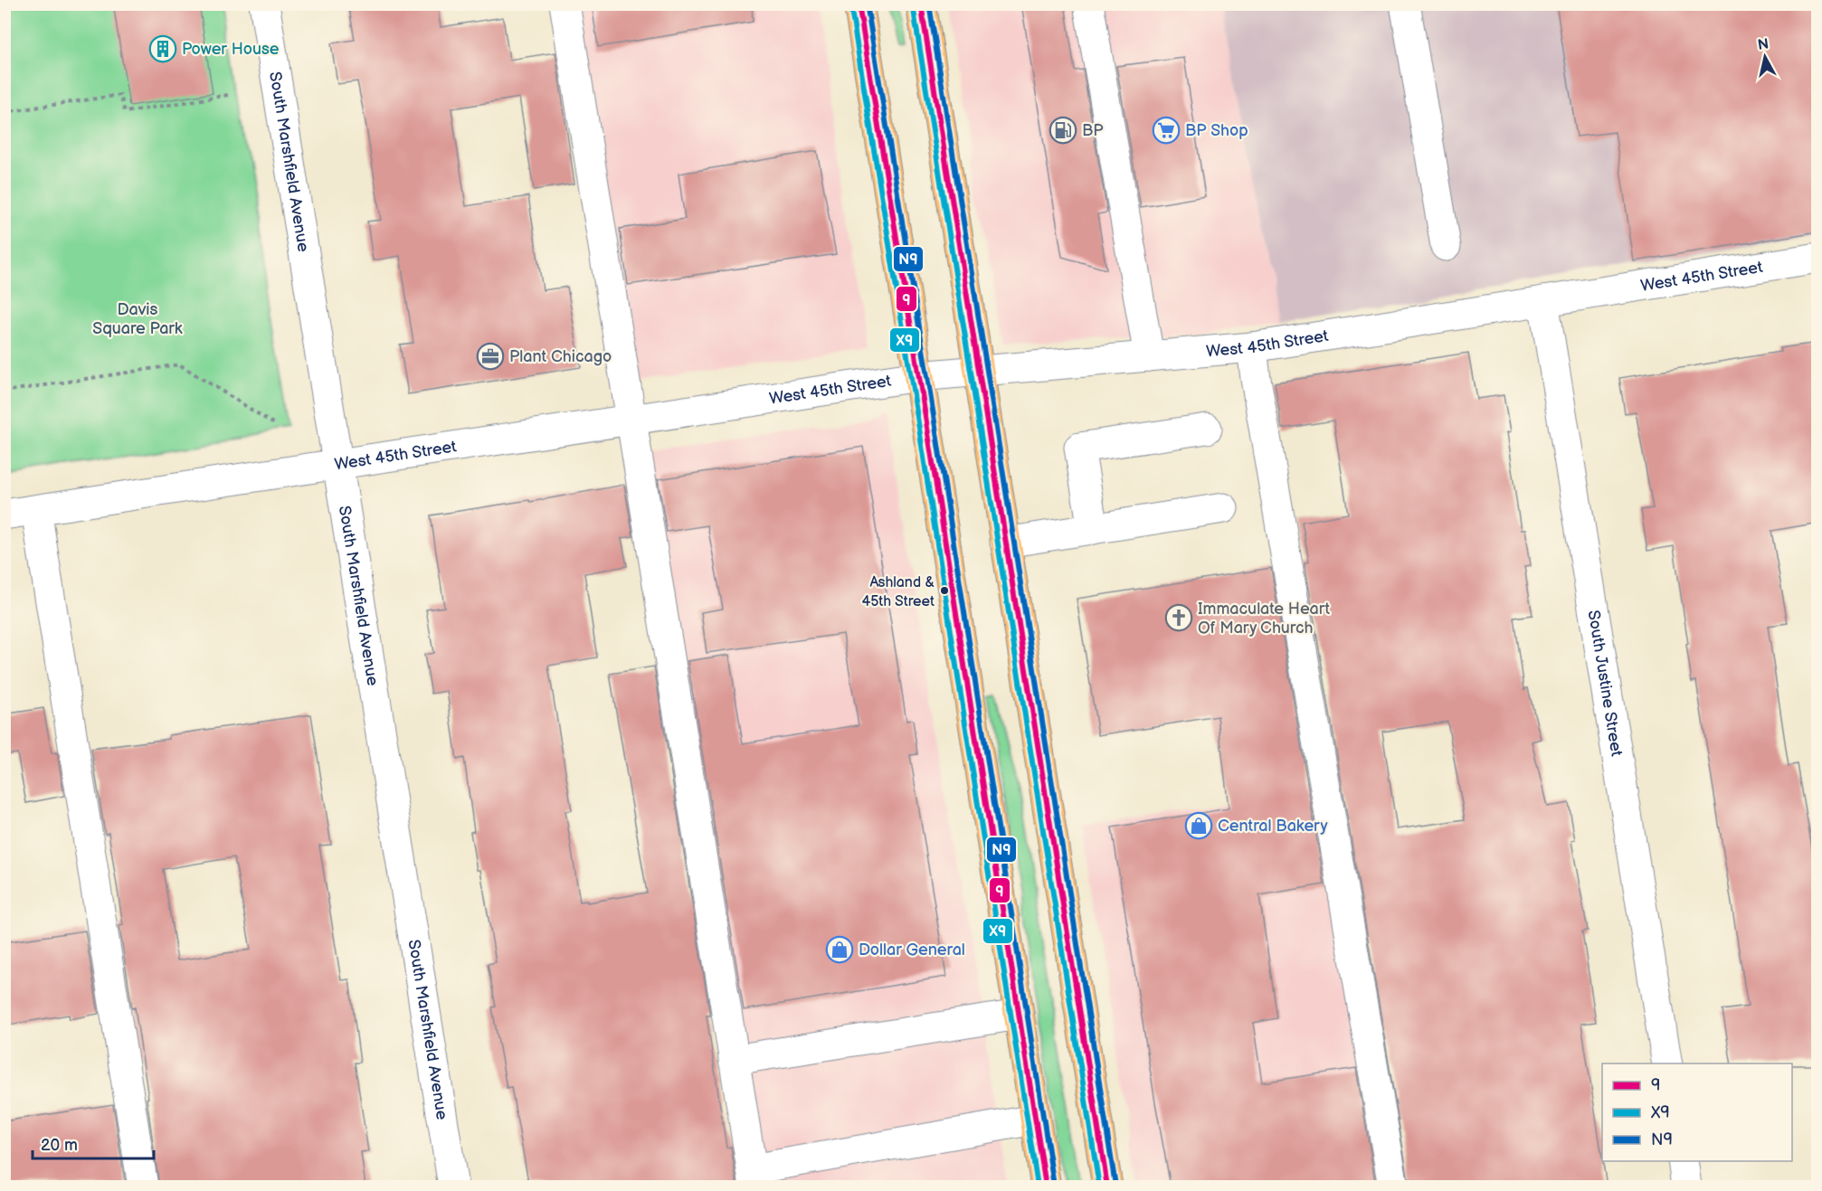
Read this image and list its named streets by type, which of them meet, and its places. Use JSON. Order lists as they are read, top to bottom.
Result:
{
  "streets": {
    "street": ["South Marshfield Avenue", "West 45th Street", "South Justine Street"]
  },
  "crossings": [
    ["South Marshfield Avenue", "West 45th Street"],
    ["West 45th Street", "South Justine Street"]
  ],
  "parks": ["Davis Square Park"],
  "places": {
    "building": ["Power House"],
    "fuel station": ["BP"],
    "supermarket": ["BP Shop"],
    "office": ["Plant Chicago"],
    "other": ["Ashland & 45th Street"],
    "church": ["Immaculate Heart Of Mary Church"],
    "shop": ["Central Bakery", "Dollar General"]
  },
  "lines": ["transit line 9", "transit line N9", "transit line X9"],
  "legend": ["9", "X9", "N9"],
  "scale_bar": "20 m",
  "north": "top"
}
